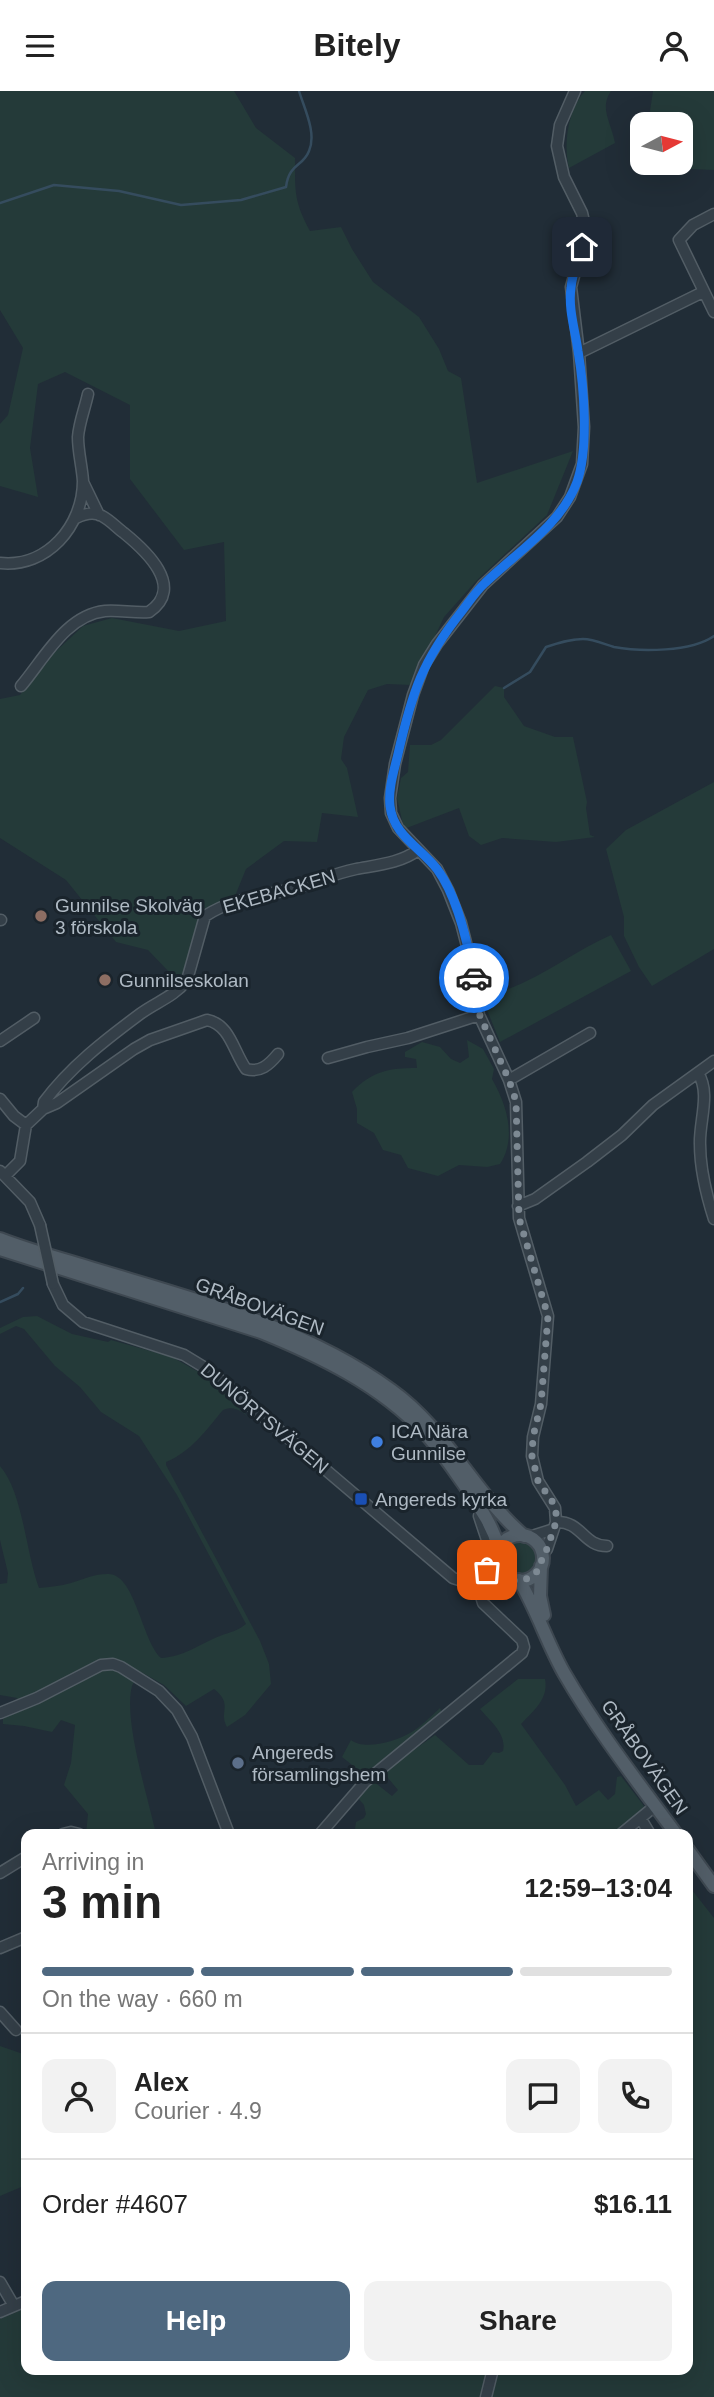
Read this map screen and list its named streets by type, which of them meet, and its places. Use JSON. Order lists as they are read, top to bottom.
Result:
{
  "streets": {
    "main road": ["GRÅBOVÄGEN"],
    "street": ["EKEBACKEN", "DUNÖRTSVÄGEN"]
  },
  "crossings": [
    ["GRÅBOVÄGEN", "DUNÖRTSVÄGEN"]
  ],
  "places": {
    "other": [
      "Gunnilse Skolväg 3 förskola",
      "Gunnilseskolan",
      "ICA Nära Gunnilse",
      "Angereds församlingshem"
    ],
    "transit": ["Angereds kyrka"]
  },
  "north": "right",
  "page": {
    "header": "Bitely",
    "heading": ["3 min", "Arriving in", "12:59–13:04"],
    "panel": [
      "Alex",
      "Courier · 4.9",
      "Order #4607",
      "$16.11"
    ],
    "bar": "On the way · 660 m",
    "buttons": ["Help", "Share"]
  }
}
